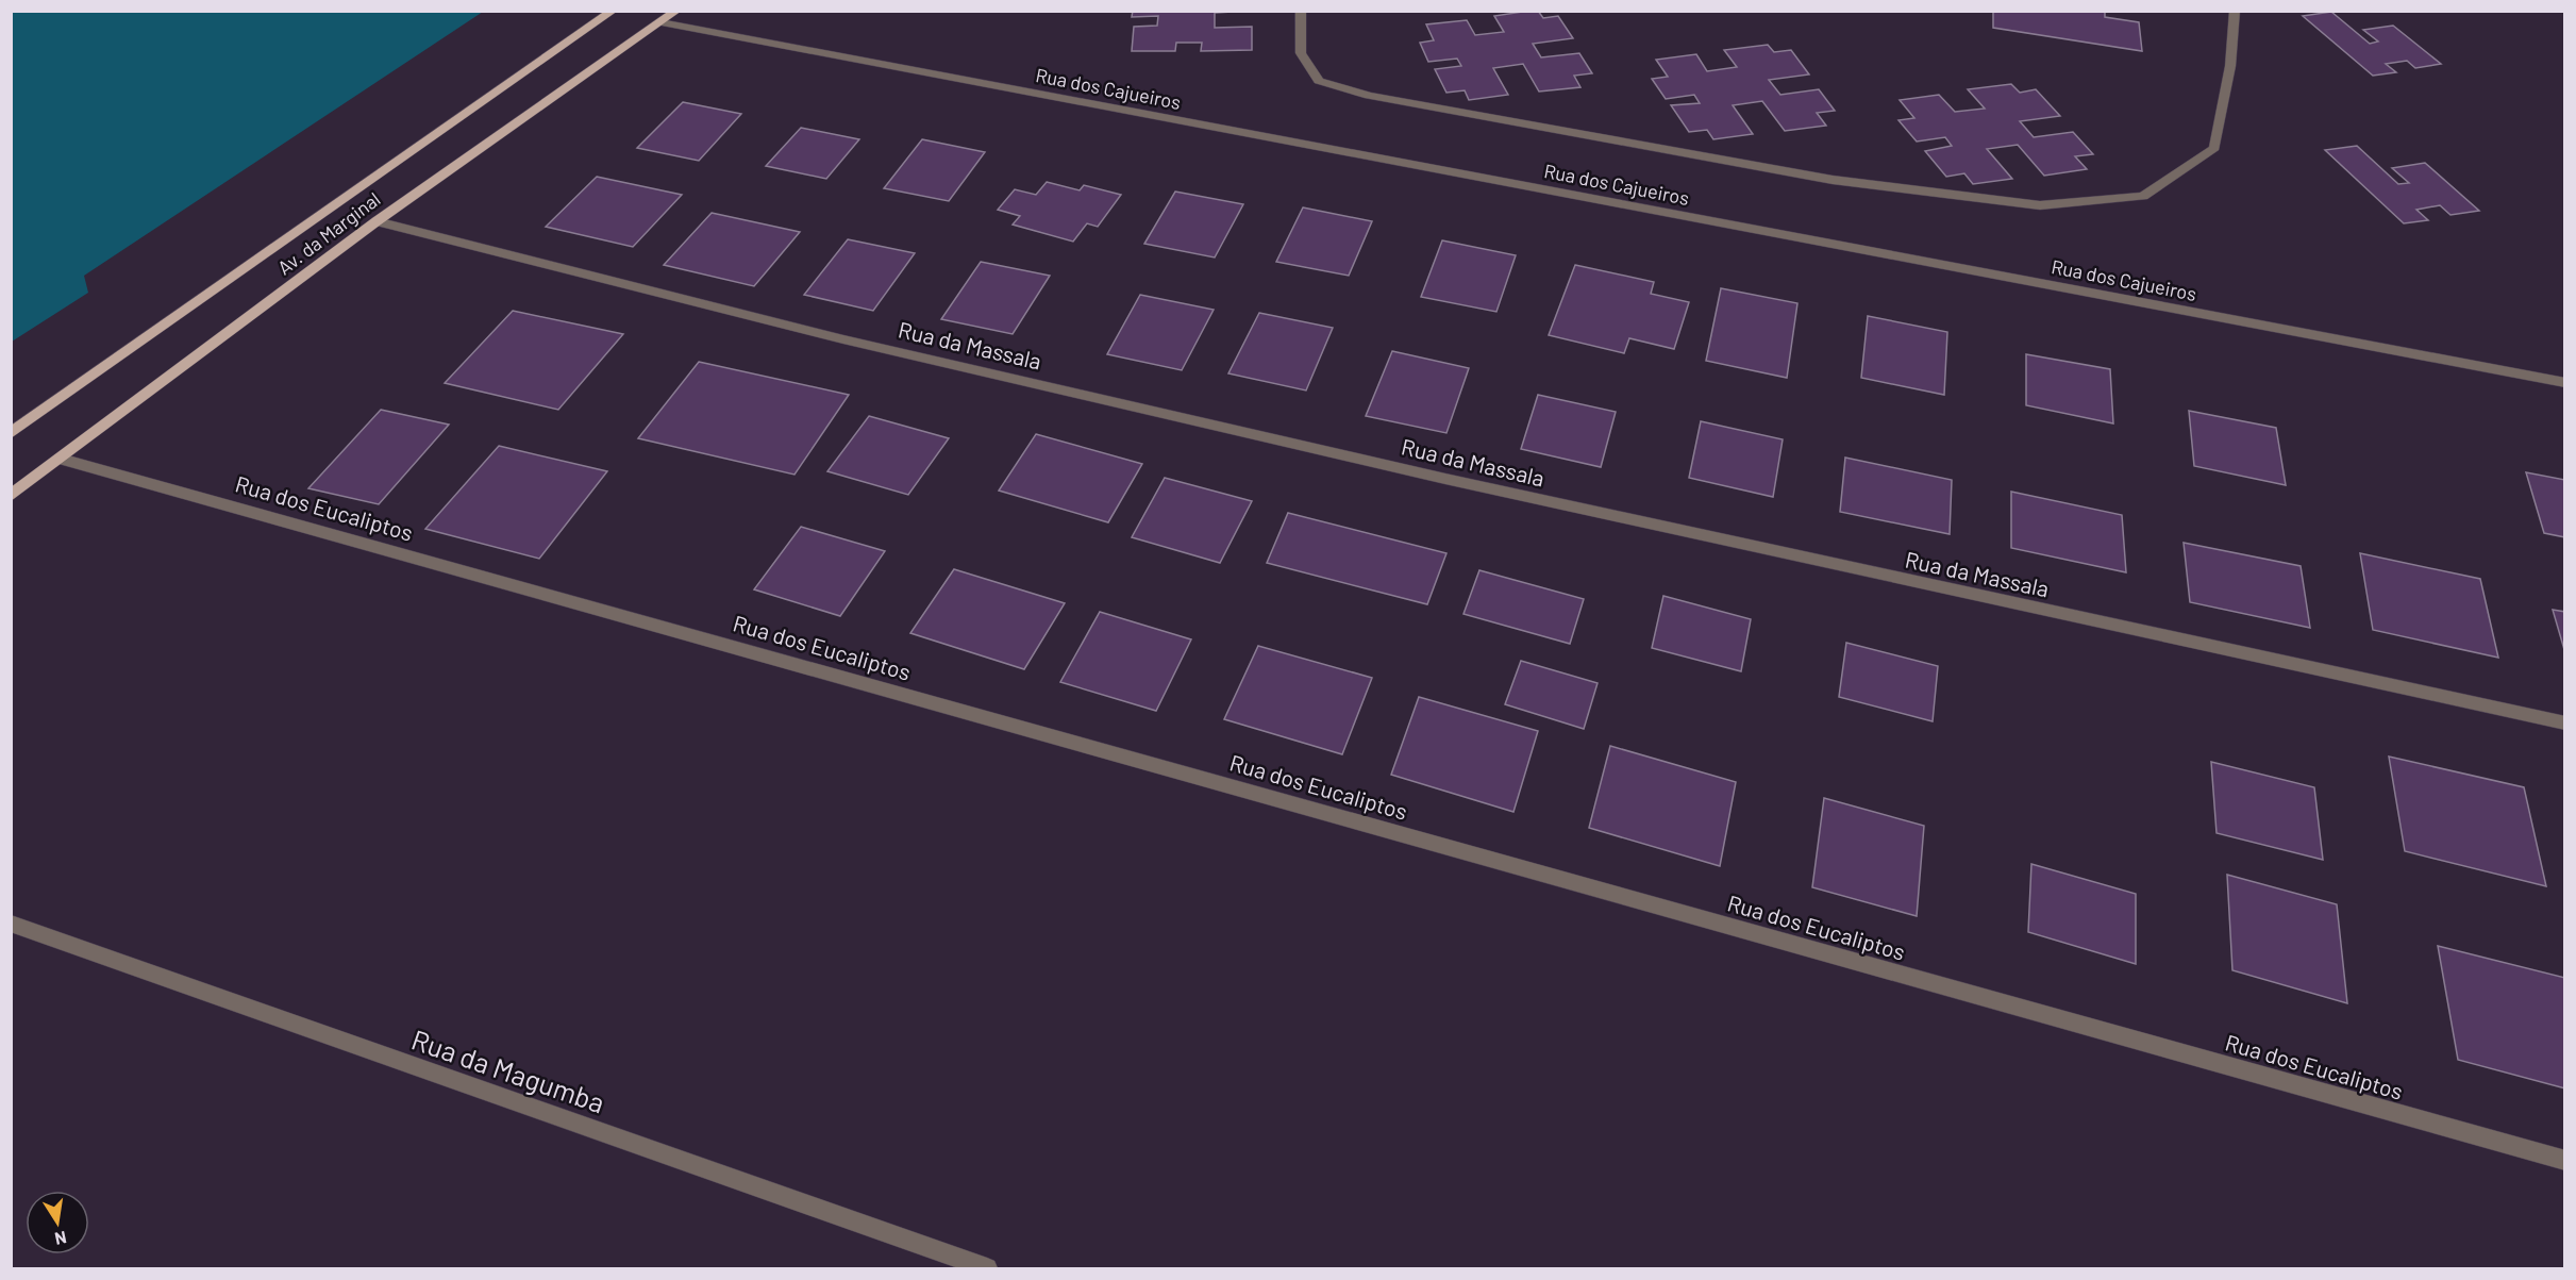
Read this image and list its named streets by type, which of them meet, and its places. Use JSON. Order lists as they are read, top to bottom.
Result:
{
  "streets": {
    "main road": ["Av. da Marginal"],
    "street": [
      "Rua dos Cajueiros",
      "Rua da Massala",
      "Rua dos Eucaliptos",
      "Rua da Magumba"
    ]
  },
  "crossings": [
    ["Rua dos Cajueiros", "Av. da Marginal"],
    ["Av. da Marginal", "Rua da Massala"],
    ["Av. da Marginal", "Rua dos Eucaliptos"]
  ],
  "north": "bottom"
}
